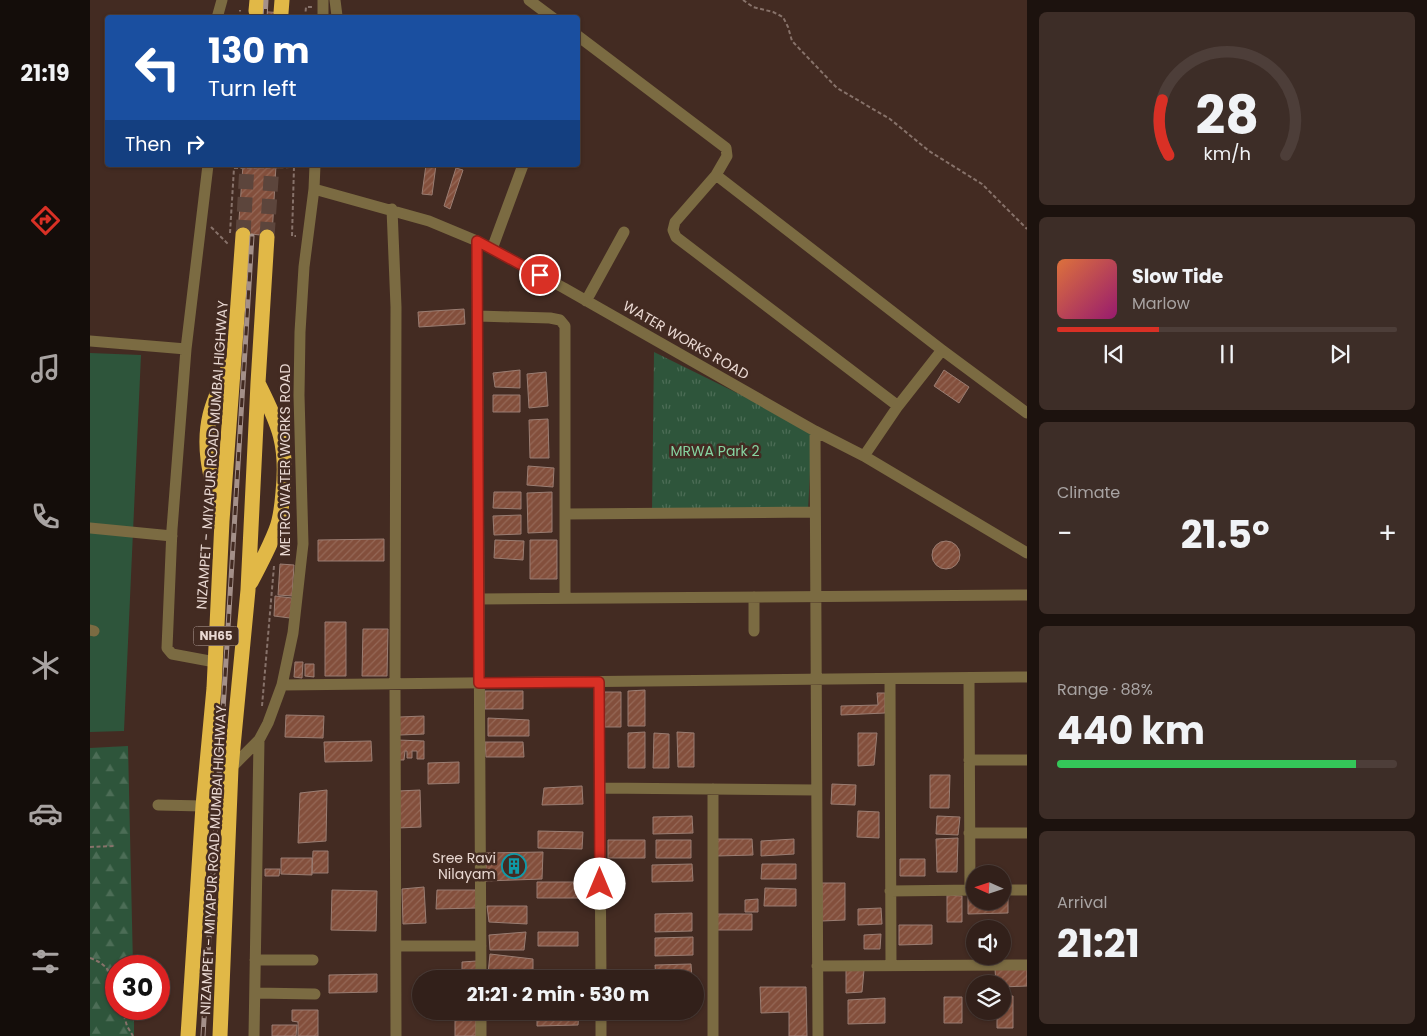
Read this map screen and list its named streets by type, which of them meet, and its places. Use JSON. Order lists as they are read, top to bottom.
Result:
{
  "streets": {
    "highway": ["NIZAMPET - MIYAPUR ROAD MUMBAI HIGHWAY", "NH65"],
    "street": ["WATER WORKS ROAD", "METRO WATER WORKS ROAD"]
  },
  "crossings": [
    ["WATER WORKS ROAD", "METRO WATER WORKS ROAD"],
    ["NIZAMPET - MIYAPUR ROAD MUMBAI HIGHWAY", "METRO WATER WORKS ROAD"]
  ],
  "parks": ["MRWA Park 2"],
  "places": {
    "building": ["Sree Ravi Nilayam"]
  },
  "north": "left",
  "page": {
    "tabs": "21:19",
    "turn": ["130 m", "Turn left"],
    "then": "Then",
    "song": ["Slow Tide", "Marlow"],
    "tile": [
      "Climate",
      ["Range · 88%", "440 km"],
      ["Arrival", "21:21"]
    ],
    "heat": ["−", "21.5°", "+"],
    "limit": "30",
    "trip": "21:21 · 2 min · 530 m",
    "gauge": ["28", "km/h"]
  }
}
